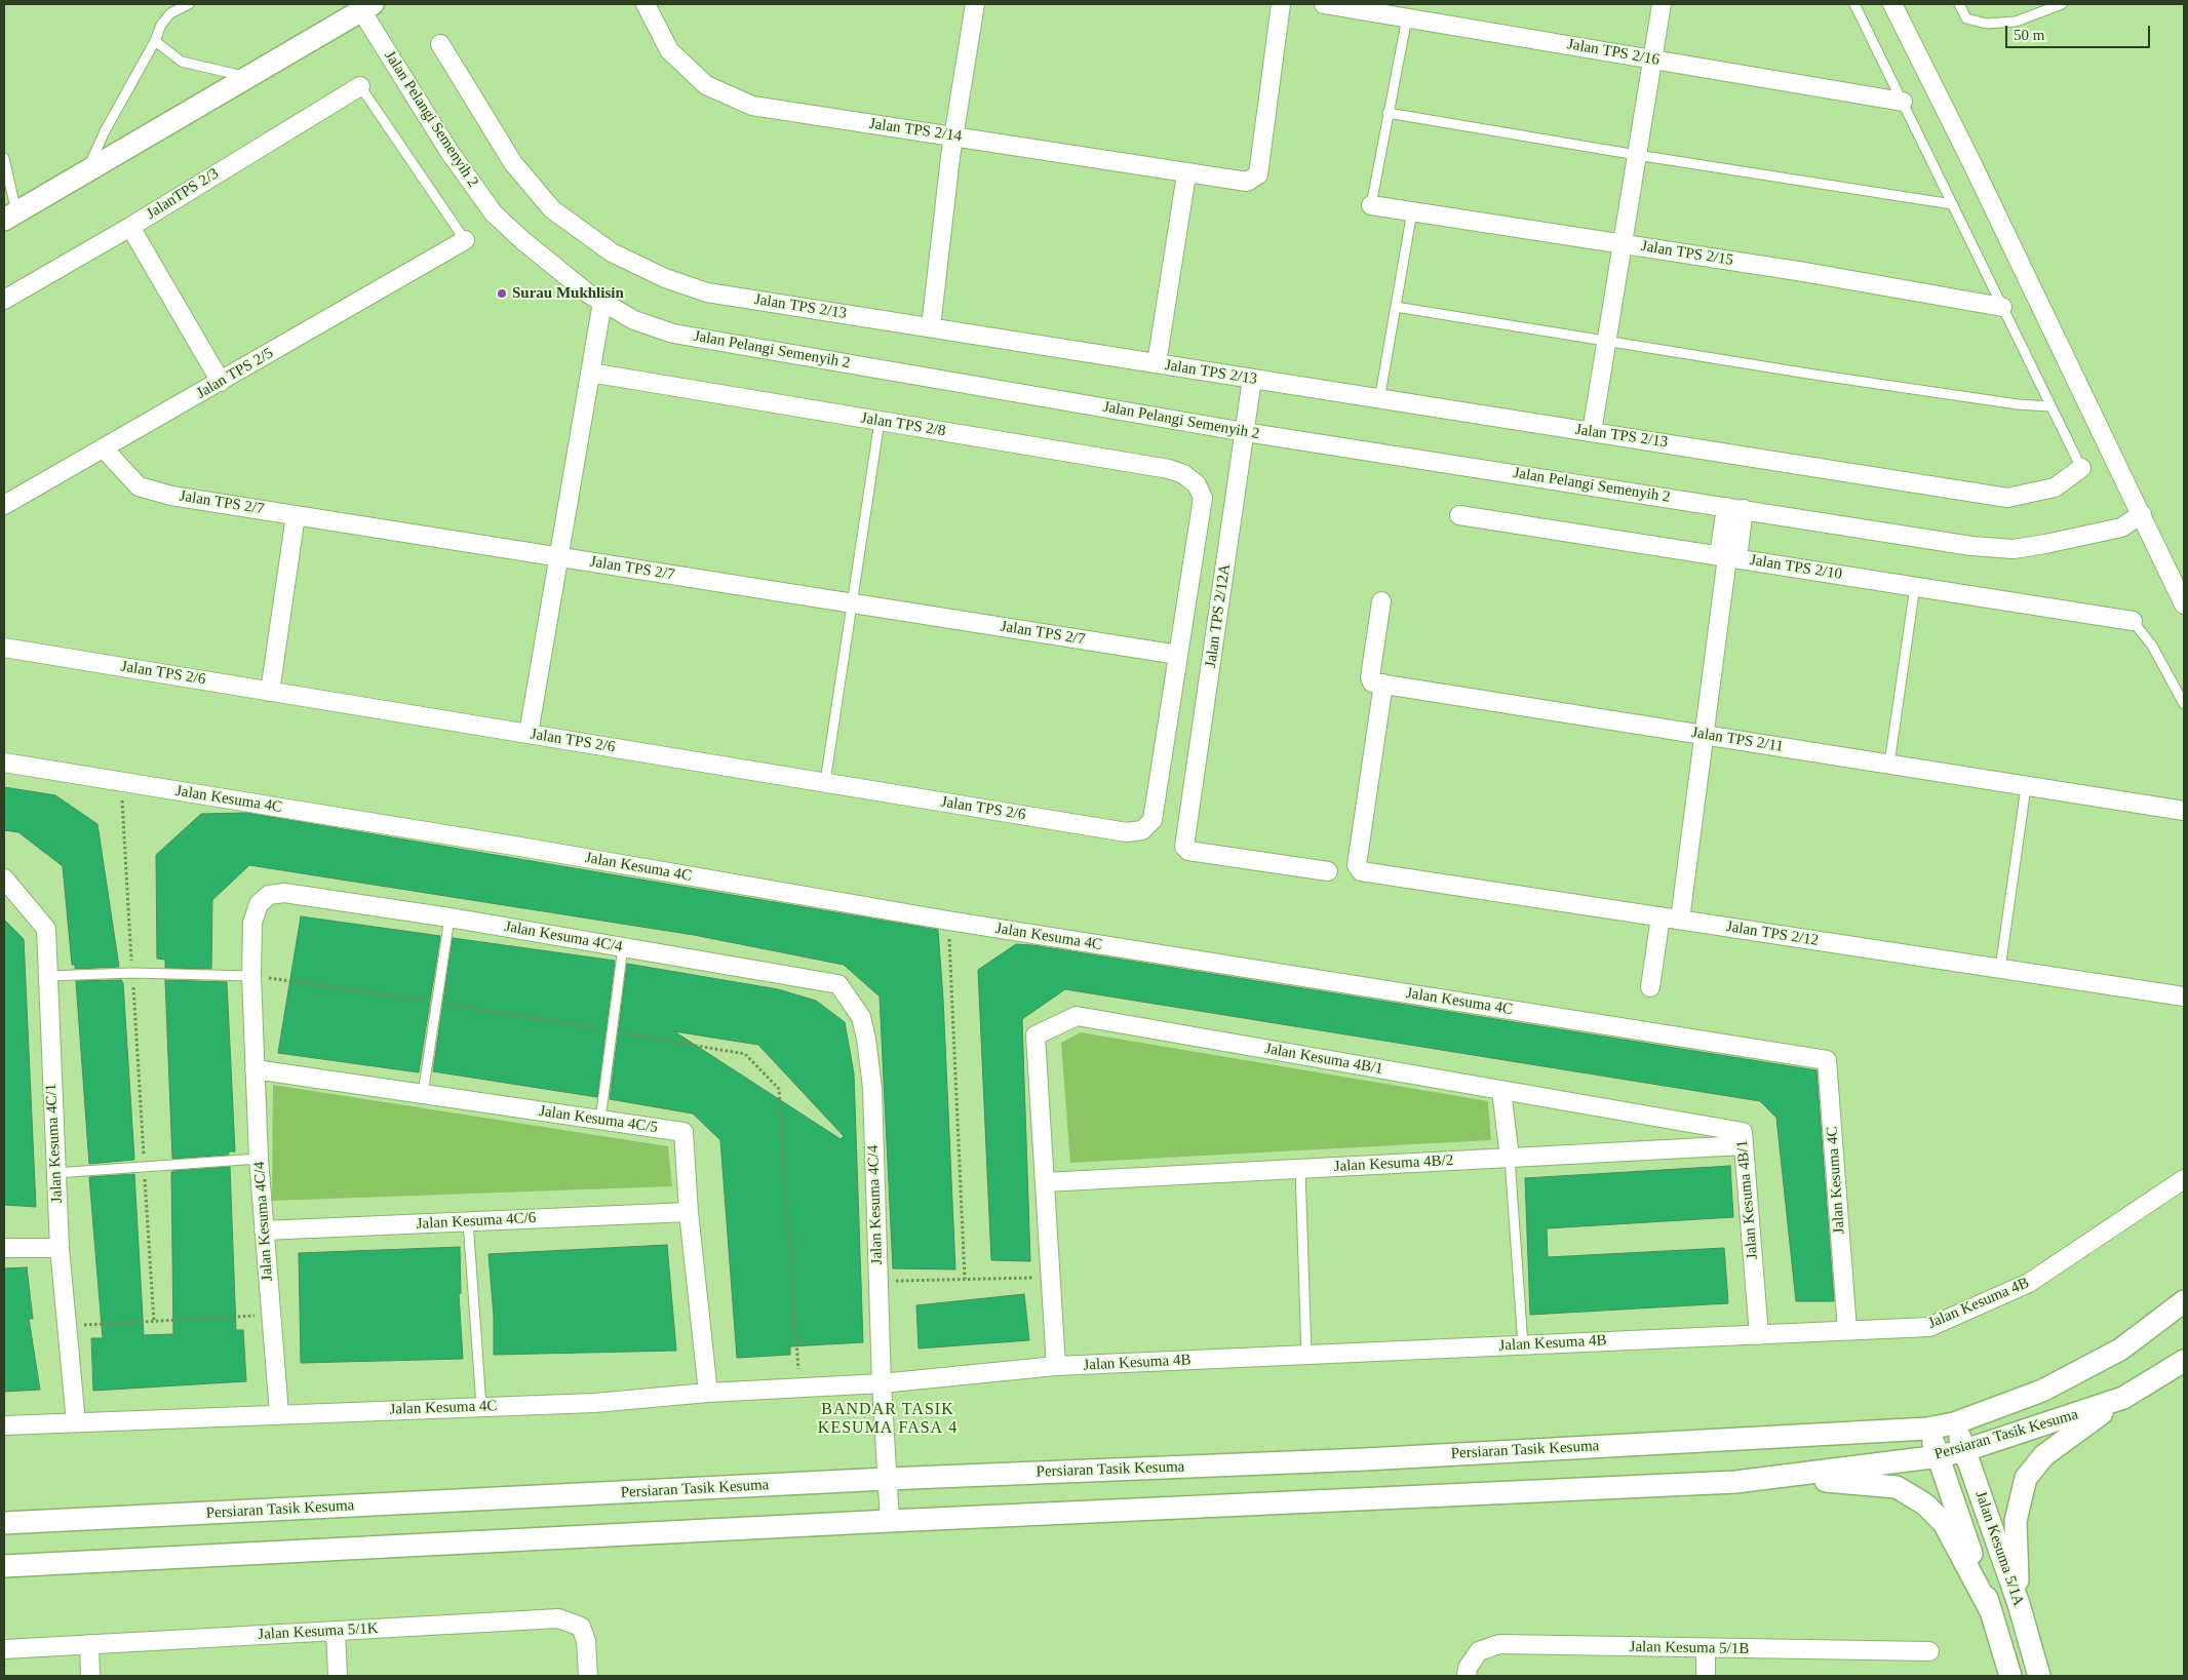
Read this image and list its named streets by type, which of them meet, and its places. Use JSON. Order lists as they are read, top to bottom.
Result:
{
  "streets": {
    "street": [
      "Jalan TPS 2/16",
      "Jalan Pelangi Semenyih 2",
      "Jalan TPS 2/14",
      "JalanTPS 2/3",
      "Jalan TPS 2/15",
      "Jalan TPS 2/13",
      "Jalan TPS 2/5",
      "Jalan TPS 2/8",
      "Jalan TPS 2/7",
      "Jalan TPS 2/10",
      "Jalan TPS 2/12A",
      "Jalan TPS 2/6",
      "Jalan TPS 2/11",
      "Jalan Kesuma 4C",
      "Jalan TPS 2/12",
      "Jalan Kesuma 4C/4",
      "Jalan Kesuma 4B/1",
      "Jalan Kesuma 4C/5",
      "Jalan Kesuma 4C/1",
      "Jalan Kesuma 4B/2",
      "Jalan Kesuma 4C/6",
      "Jalan Kesuma 4B",
      "Persiaran Tasik Kesuma",
      "Jalan Kesuma 5/1A",
      "Jalan Kesuma 5/1K",
      "Jalan Kesuma 5/1B"
    ]
  },
  "crossings": [
    ["Jalan Pelangi Semenyih 2", "Jalan TPS 2/12A"],
    ["Jalan TPS 2/13", "Jalan TPS 2/12A"],
    ["Jalan TPS 2/5", "Jalan TPS 2/7"],
    ["Jalan TPS 2/8", "Jalan TPS 2/7"],
    ["Jalan TPS 2/8", "Jalan TPS 2/6"],
    ["Jalan TPS 2/7", "Jalan TPS 2/6"],
    ["Jalan TPS 2/11", "Jalan TPS 2/12"],
    ["Jalan Kesuma 4C", "Jalan Kesuma 4C/4"],
    ["Jalan Kesuma 4C", "Jalan Kesuma 4C/5"],
    ["Jalan Kesuma 4C", "Jalan Kesuma 4C/1"],
    ["Jalan Kesuma 4C", "Jalan Kesuma 4B"],
    ["Jalan Kesuma 4C/4", "Jalan Kesuma 4C/5"],
    ["Jalan Kesuma 4C/4", "Jalan Kesuma 4C/6"],
    ["Jalan Kesuma 4C/4", "Jalan Kesuma 4B"],
    ["Jalan Kesuma 4C/4", "Persiaran Tasik Kesuma"],
    ["Jalan Kesuma 4B/1", "Jalan Kesuma 4B/2"],
    ["Jalan Kesuma 4B/1", "Jalan Kesuma 4B"],
    ["Jalan Kesuma 4C/5", "Jalan Kesuma 4C/6"],
    ["Persiaran Tasik Kesuma", "Jalan Kesuma 5/1A"]
  ],
  "districts": ["BANDAR TASIK KESUMA FASA 4"],
  "places": ["Surau Mukhlisin"],
  "scale_bar": "50 m"
}
